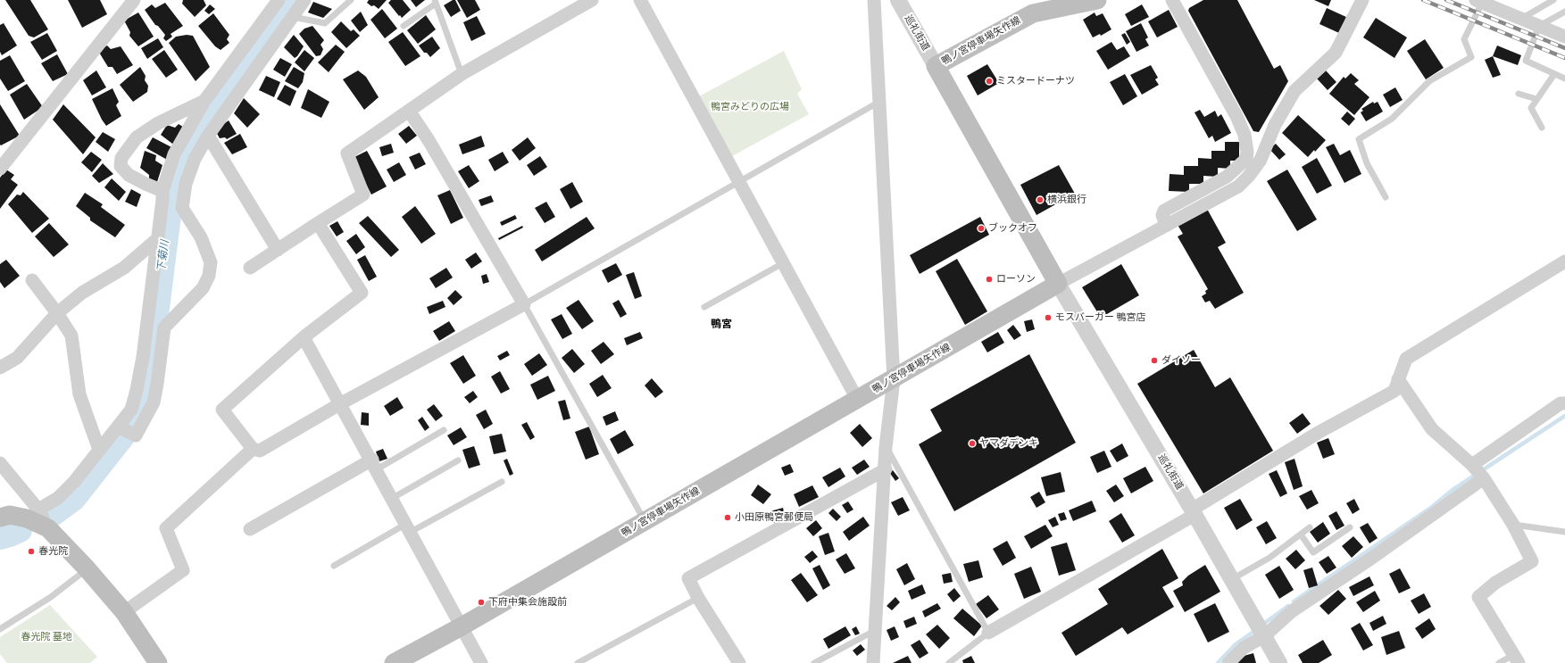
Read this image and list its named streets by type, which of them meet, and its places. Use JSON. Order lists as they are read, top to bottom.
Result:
{
  "streets": {
    "main road": ["鴨ノ宮停車場矢作線"],
    "street": ["巡礼街道"]
  },
  "crossings": [
    ["巡礼街道", "鴨ノ宮停車場矢作線"]
  ],
  "districts": ["鴨宮"],
  "water": ["下菊川"],
  "parks": ["鴨宮みどりの広場", "春光院 墓地"],
  "places": [
    "ミスタードーナツ",
    "横浜銀行",
    "ブックオフ",
    "ローソン",
    "モスバーガー 鴨宮店",
    "ダイソー",
    "ヤマダデンキ",
    "小田原鴨宮郵便局",
    "春光院",
    "下府中集会施設前"
  ]
}
